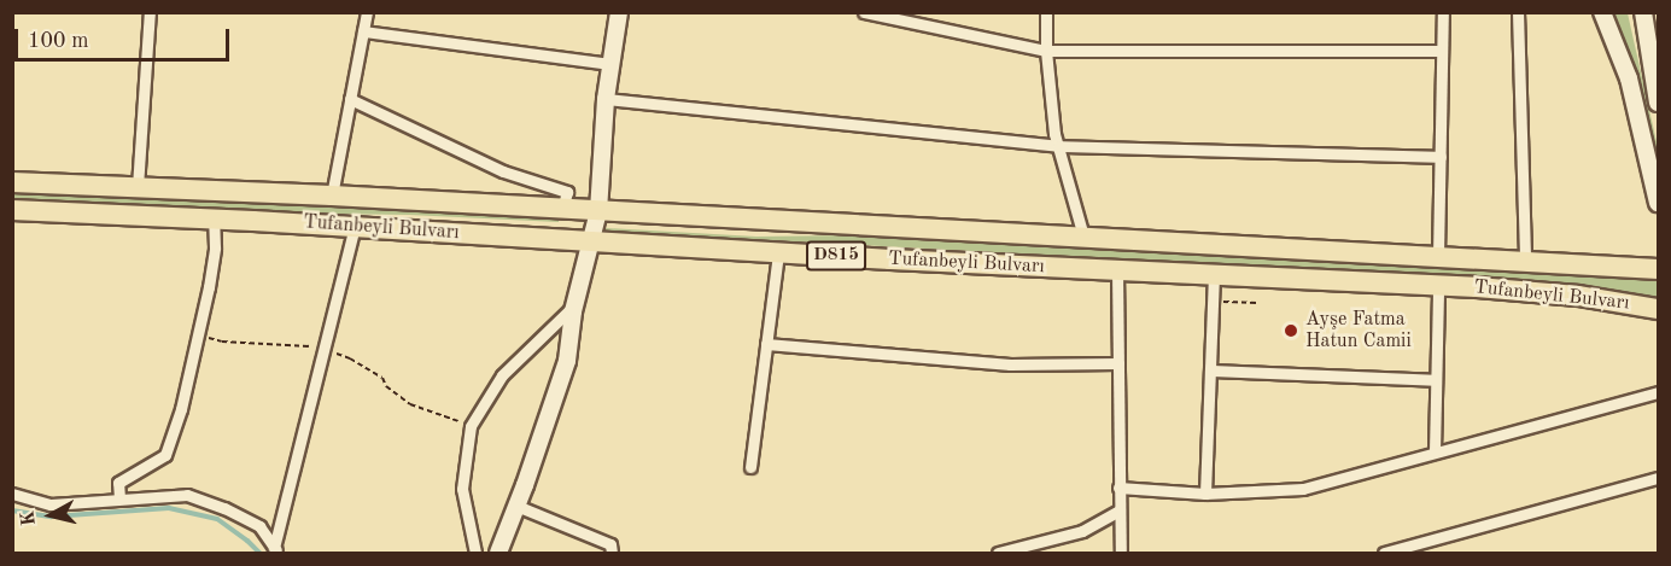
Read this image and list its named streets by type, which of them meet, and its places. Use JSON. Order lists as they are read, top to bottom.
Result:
{
  "streets": {
    "highway": ["Tufanbeyli Bulvarı", "D815"]
  },
  "places": ["Ayşe Fatma Hatun Camii"],
  "scale_bar": "100 m",
  "north": "left"
}
